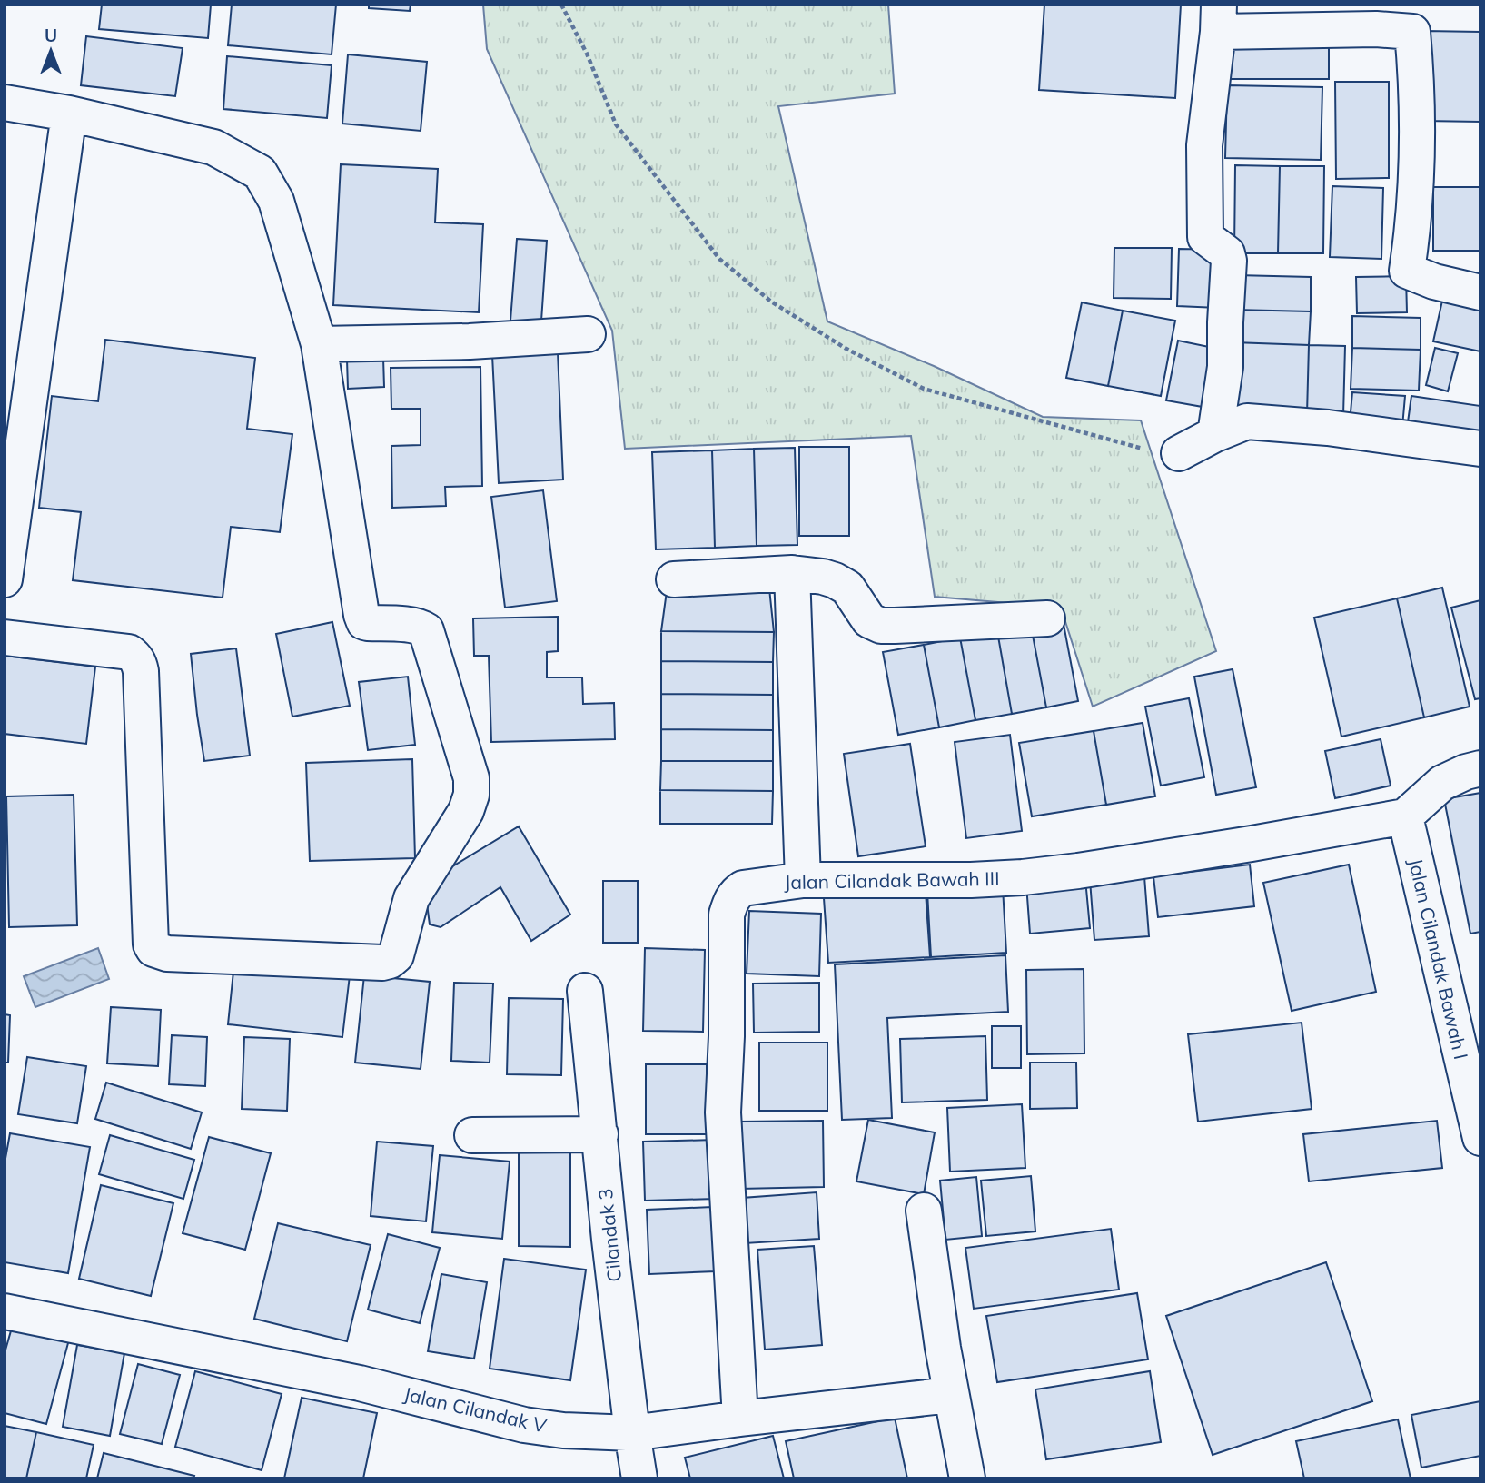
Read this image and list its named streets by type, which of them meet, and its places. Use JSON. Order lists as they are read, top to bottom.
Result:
{
  "streets": {
    "street": [
      "Jalan Cilandak Bawah III",
      "Jalan Cilandak Bawah I",
      "Cilandak 3",
      "Jalan Cilandak V"
    ]
  },
  "crossings": [
    ["Jalan Cilandak Bawah III", "Jalan Cilandak Bawah I"],
    ["Jalan Cilandak Bawah III", "Jalan Cilandak V"],
    ["Cilandak 3", "Jalan Cilandak V"]
  ],
  "north": "top"
}
